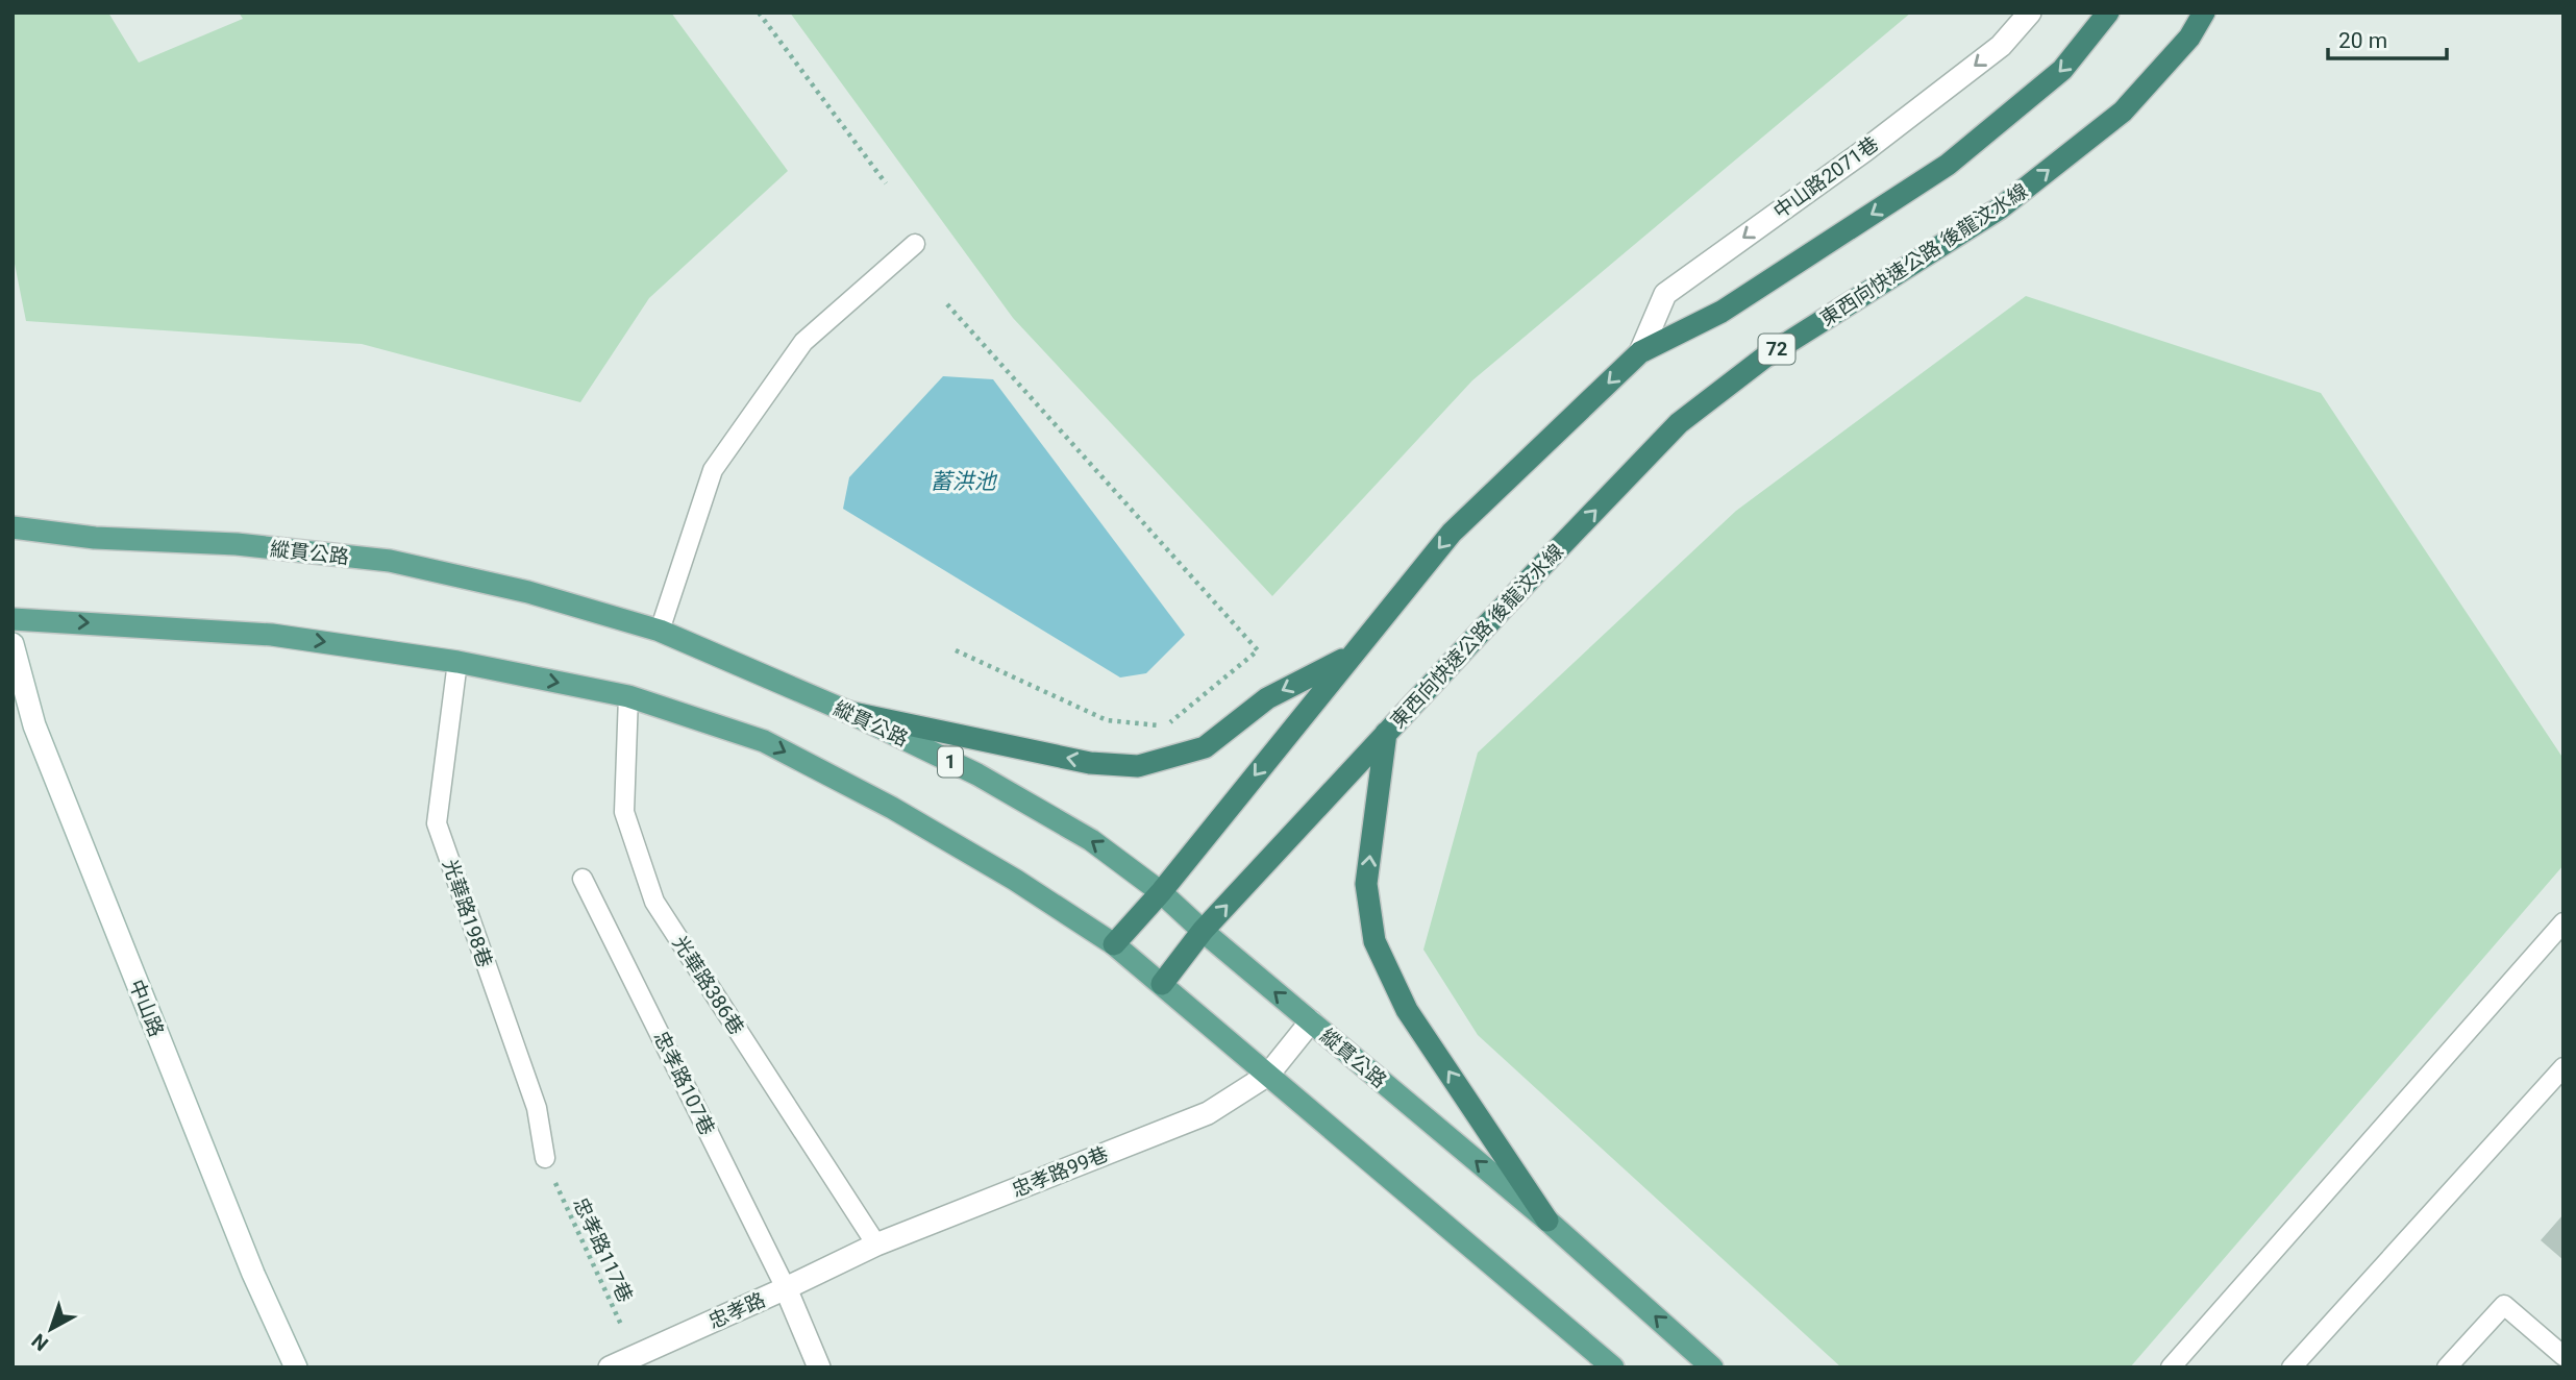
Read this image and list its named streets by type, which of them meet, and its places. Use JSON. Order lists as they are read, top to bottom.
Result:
{
  "streets": {
    "highway": ["東西向快速公路 後龍汶水線", "72"],
    "main road": ["縱貫公路", "1"],
    "street": [
      "中山路2071巷",
      "中山路",
      "忠孝路99巷",
      "忠孝路"
    ],
    "lane": ["光華路198巷", "光華路386巷", "忠孝路107巷"],
    "path": ["忠孝路117巷"]
  },
  "crossings": [
    ["東西向快速公路 後龍汶水線", "縱貫公路"],
    ["縱貫公路", "忠孝路99巷"],
    ["光華路198巷", "忠孝路117巷"],
    ["光華路386巷", "忠孝路99巷"],
    ["忠孝路107巷", "忠孝路99巷"],
    ["忠孝路107巷", "忠孝路"],
    ["忠孝路99巷", "忠孝路"],
    ["忠孝路117巷", "忠孝路"]
  ],
  "one_way": ["中山路2071巷"],
  "water": ["蓄洪池"],
  "scale_bar": "20 m",
  "north": "bottom left"
}
